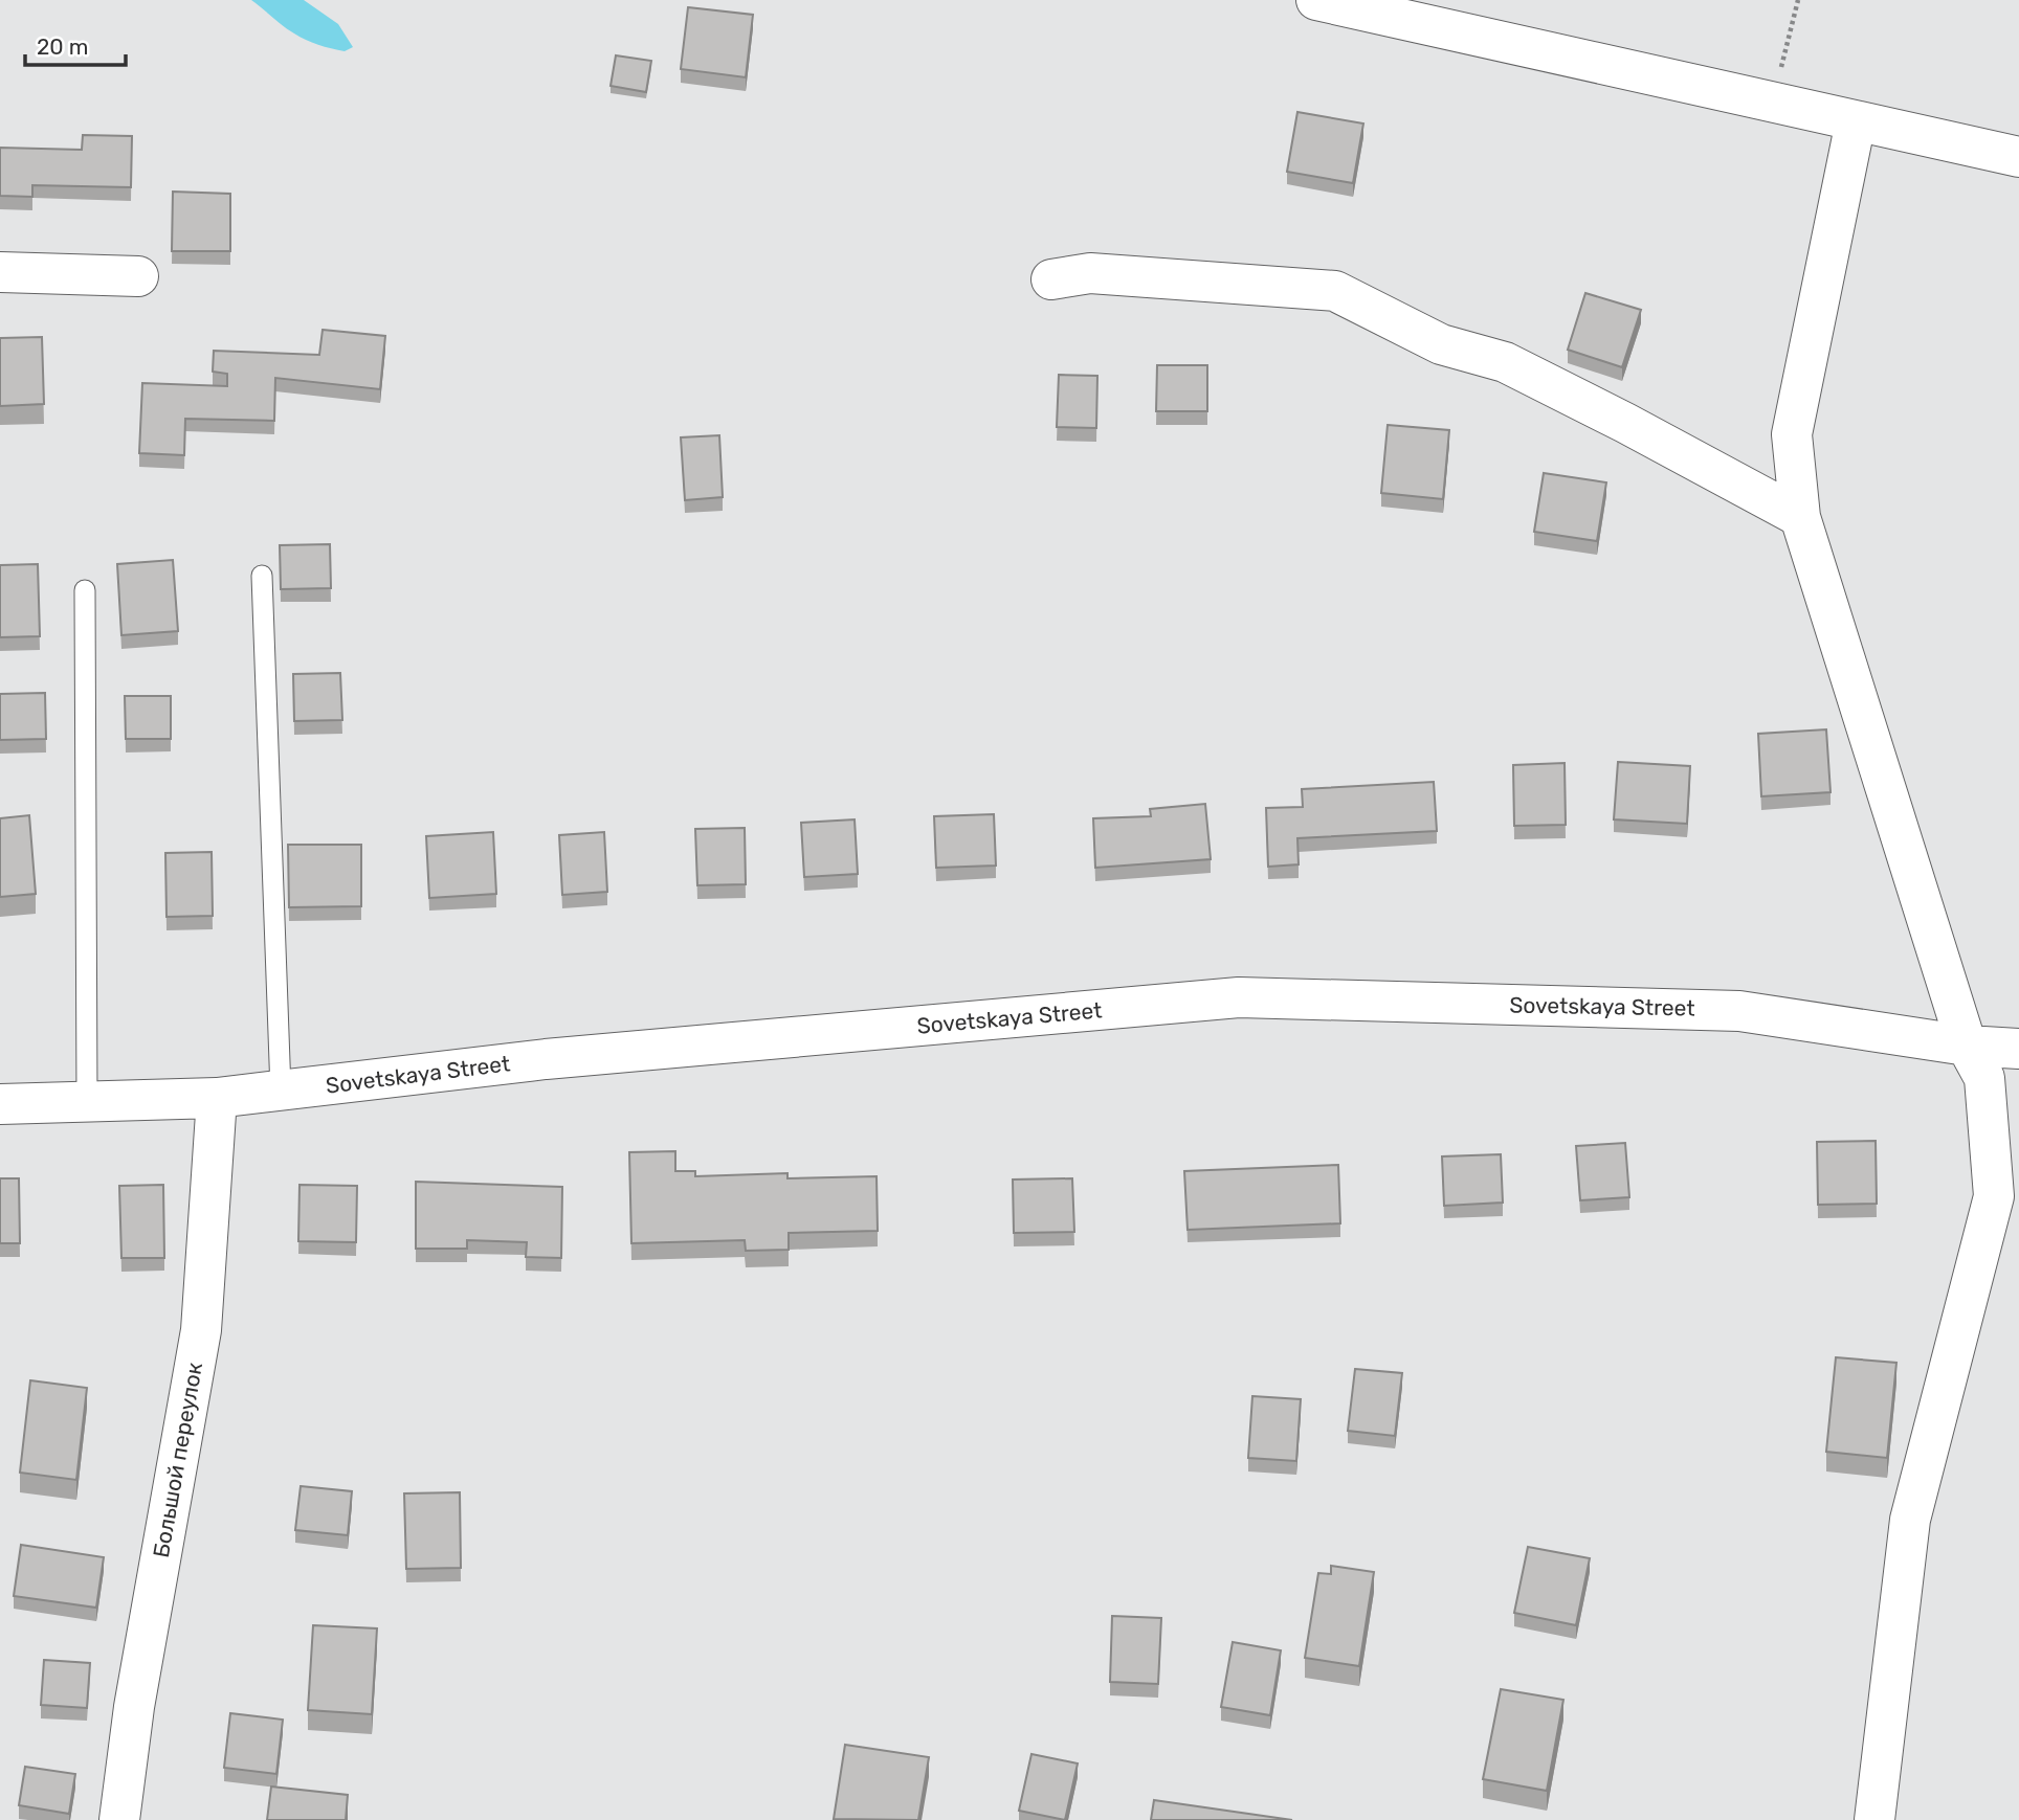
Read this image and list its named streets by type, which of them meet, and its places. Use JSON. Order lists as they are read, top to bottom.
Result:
{
  "streets": {
    "street": ["Sovetskaya Street", "Большой переулок"]
  },
  "crossings": [
    ["Sovetskaya Street", "Большой переулок"]
  ],
  "scale_bar": "20 m"
}
